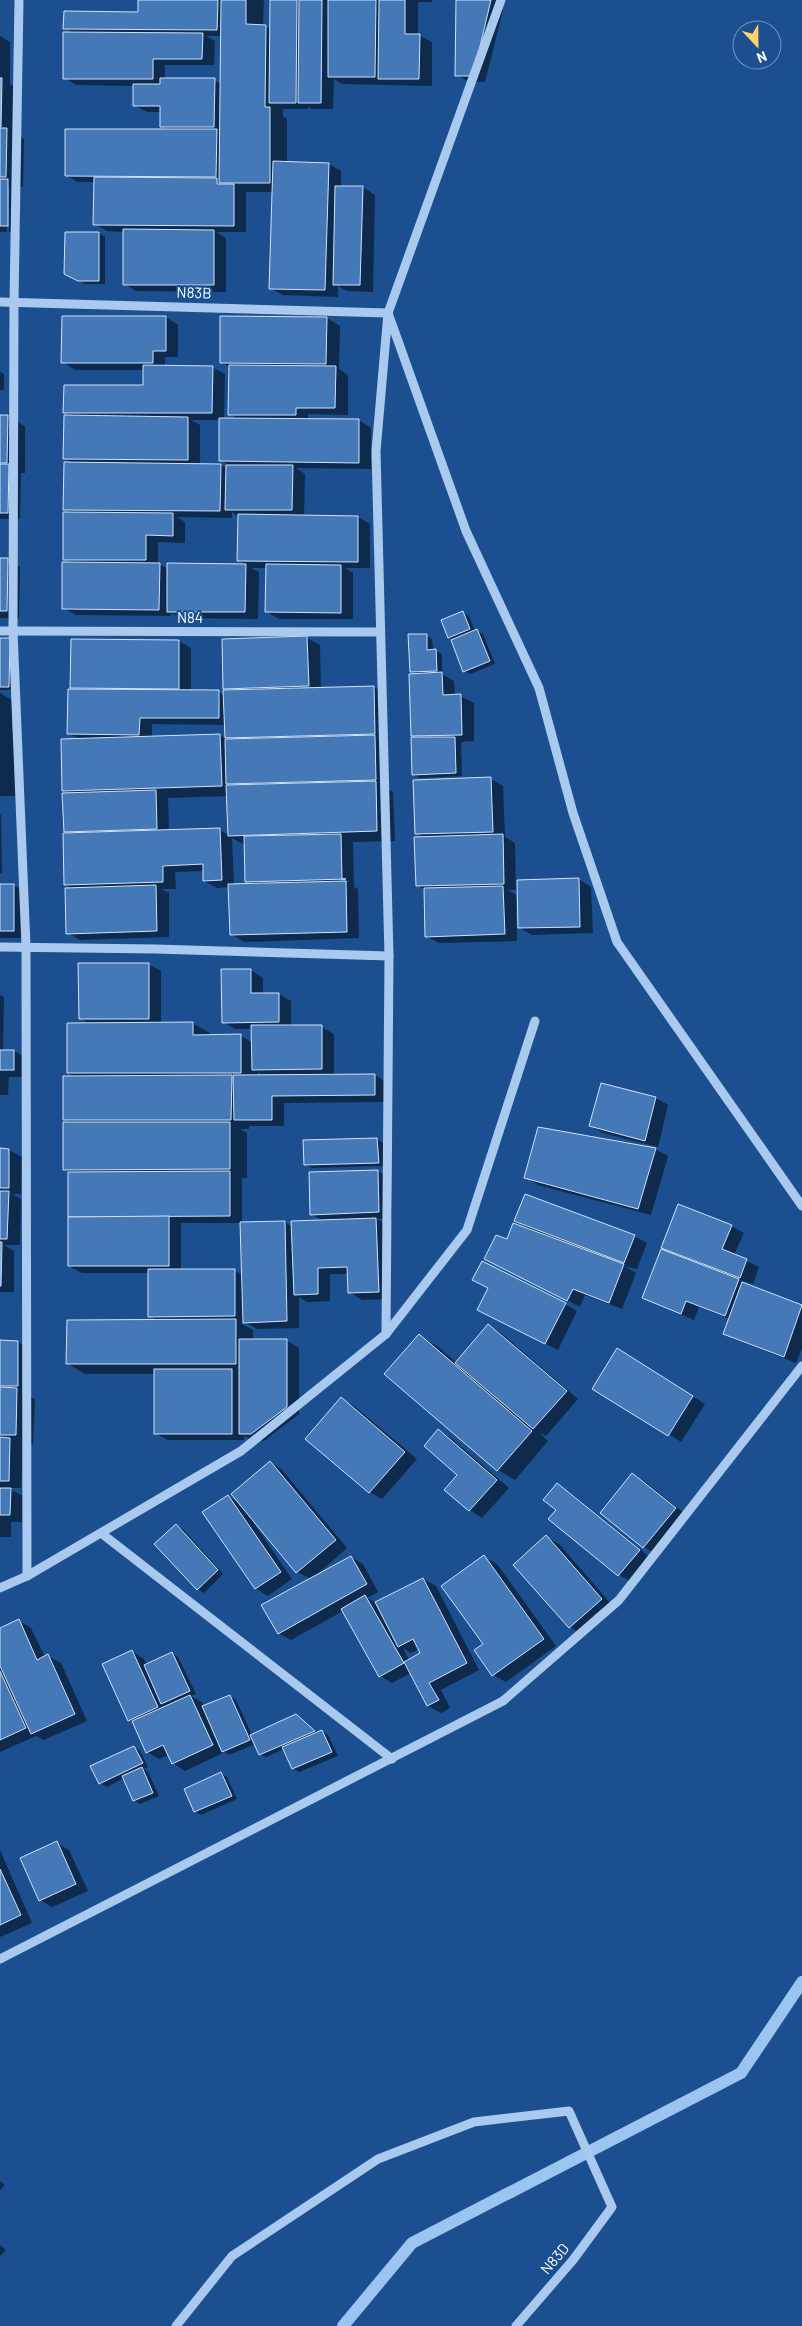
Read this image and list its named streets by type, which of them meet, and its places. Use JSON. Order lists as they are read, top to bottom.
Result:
{
  "streets": {
    "street": ["N83B", "N84", "N83D"]
  },
  "north": "bottom"
}
